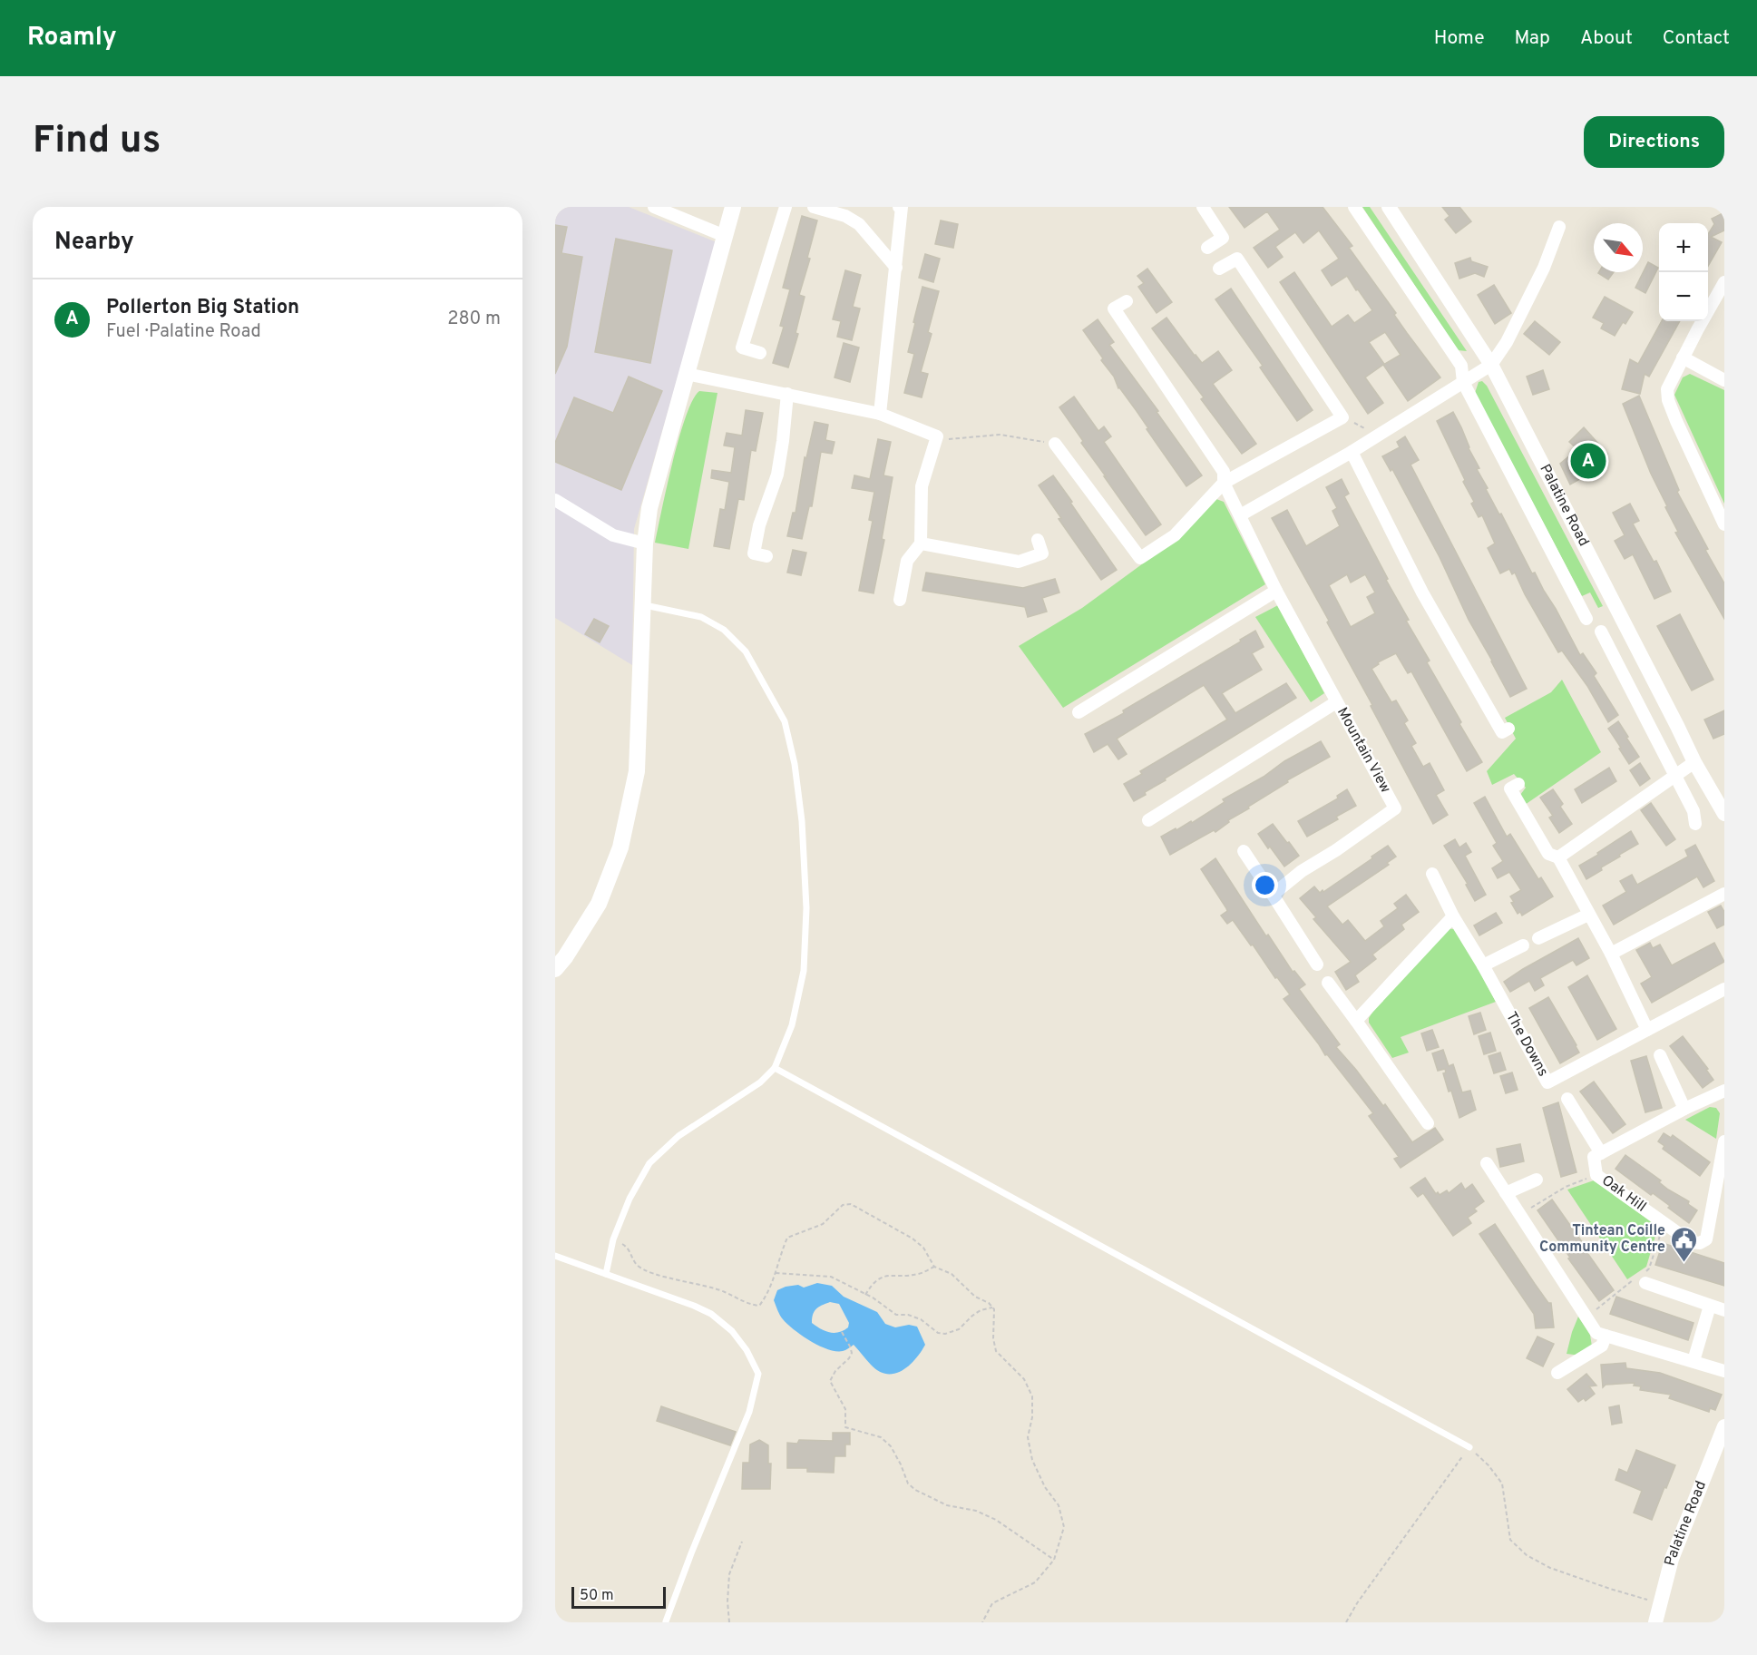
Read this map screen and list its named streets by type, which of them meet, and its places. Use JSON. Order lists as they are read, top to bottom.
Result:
{
  "streets": {
    "street": [
      "Palatine Road",
      "Mountain View",
      "The Downs",
      "Oak Hill"
    ]
  },
  "places": {
    "public building": ["Tintean Coille Community Centre"]
  },
  "scale_bar": "50 m",
  "north": "bottom right",
  "page": {
    "header": "Roamly",
    "nav": [
      "Home",
      "Map",
      "About",
      "Contact"
    ],
    "buttons": "Directions",
    "title": "Find us",
    "heading": "Nearby",
    "map_buttons": ["+", "−"],
    "list": [
      {
        "mark": "A",
        "name": "Pollerton Big Station",
        "note": "Fuel · Palatine Road",
        "value": "280 m"
      }
    ],
    "pins": "A",
    "scale": "50 m"
  }
}
